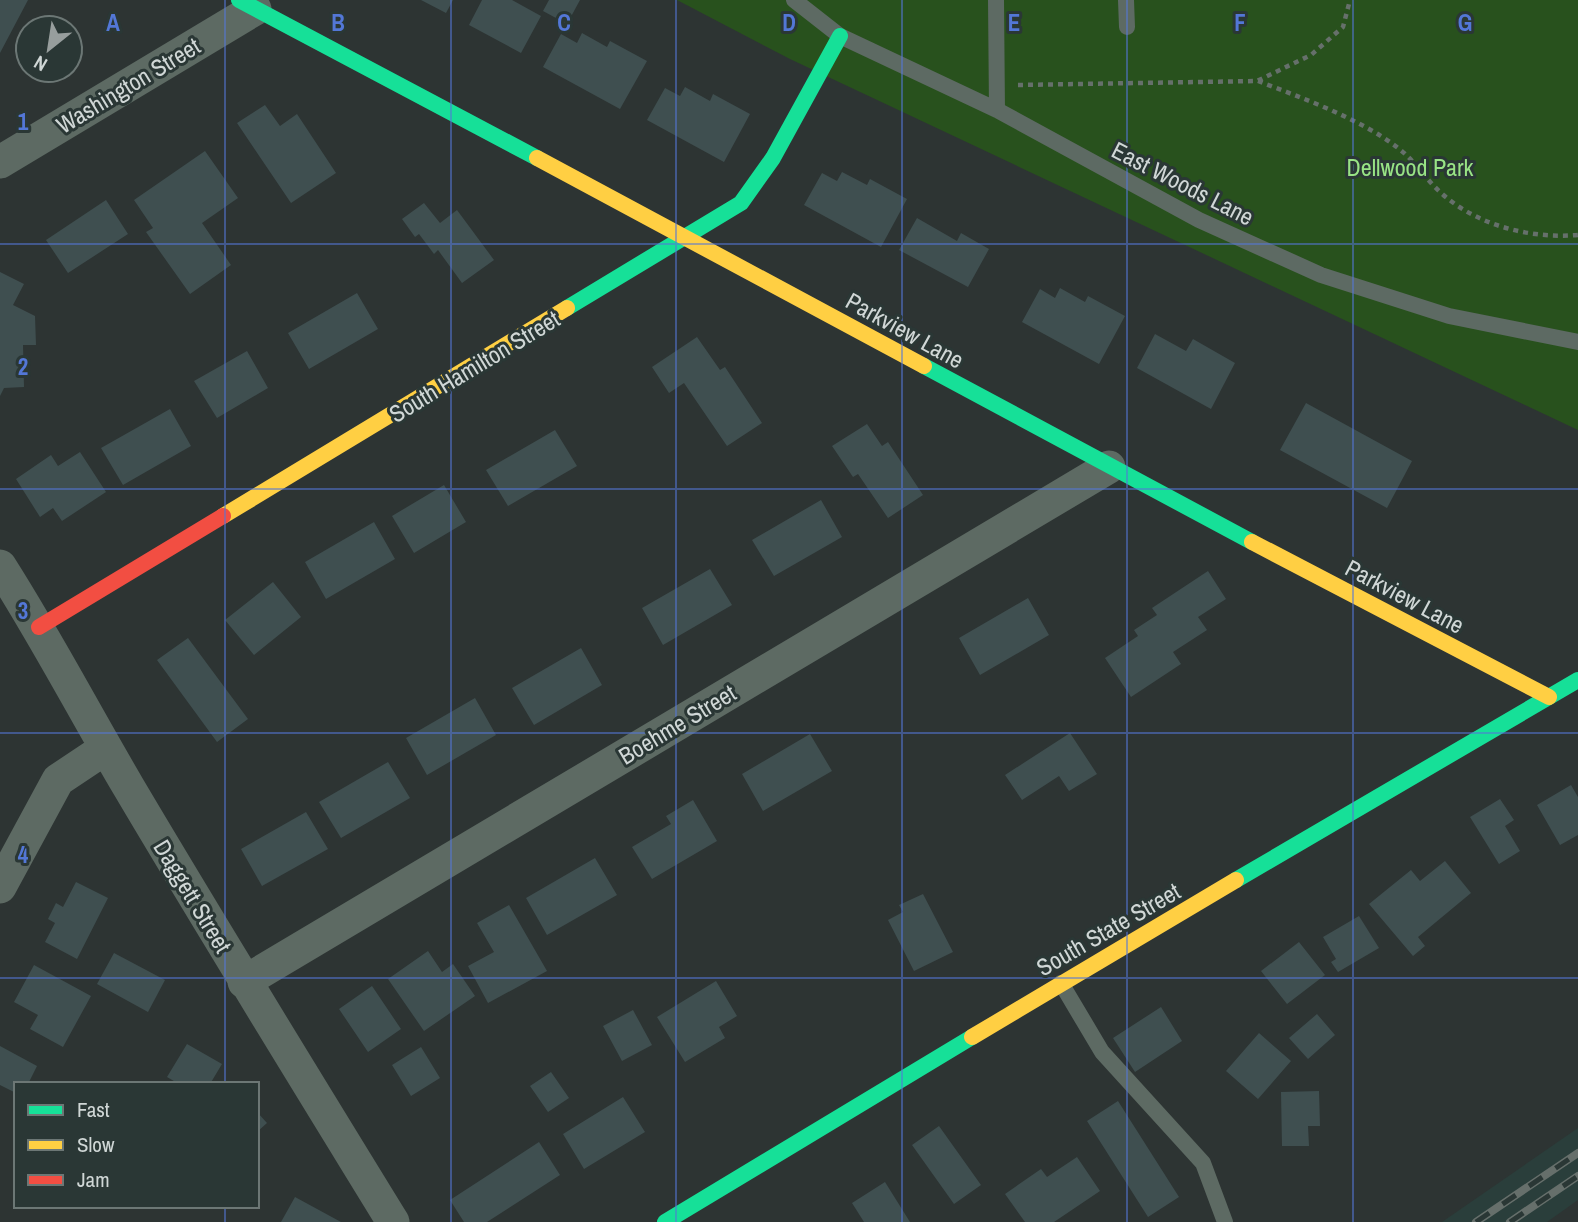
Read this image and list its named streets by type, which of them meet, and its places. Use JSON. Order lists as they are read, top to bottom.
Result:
{
  "streets": {
    "street": [
      "Washington Street",
      "Parkview Lane",
      "South Hamilton Street",
      "Boehme Street",
      "Daggett Street",
      "South State Street"
    ],
    "lane": ["East Woods Lane"]
  },
  "crossings": [
    ["Washington Street", "Parkview Lane"],
    ["East Woods Lane", "South Hamilton Street"],
    ["Parkview Lane", "South Hamilton Street"],
    ["Parkview Lane", "Boehme Street"],
    ["Parkview Lane", "South State Street"],
    ["South Hamilton Street", "Daggett Street"],
    ["Boehme Street", "Daggett Street"]
  ],
  "parks": ["Dellwood Park"],
  "legend": ["Fast", "Slow", "Jam"],
  "north": "bottom left",
  "grid": {
    "columns": [
      "A",
      "B",
      "C",
      "D",
      "E",
      "F",
      "G"
    ],
    "rows": [
      "1",
      "2",
      "3",
      "4"
    ]
  }
}
